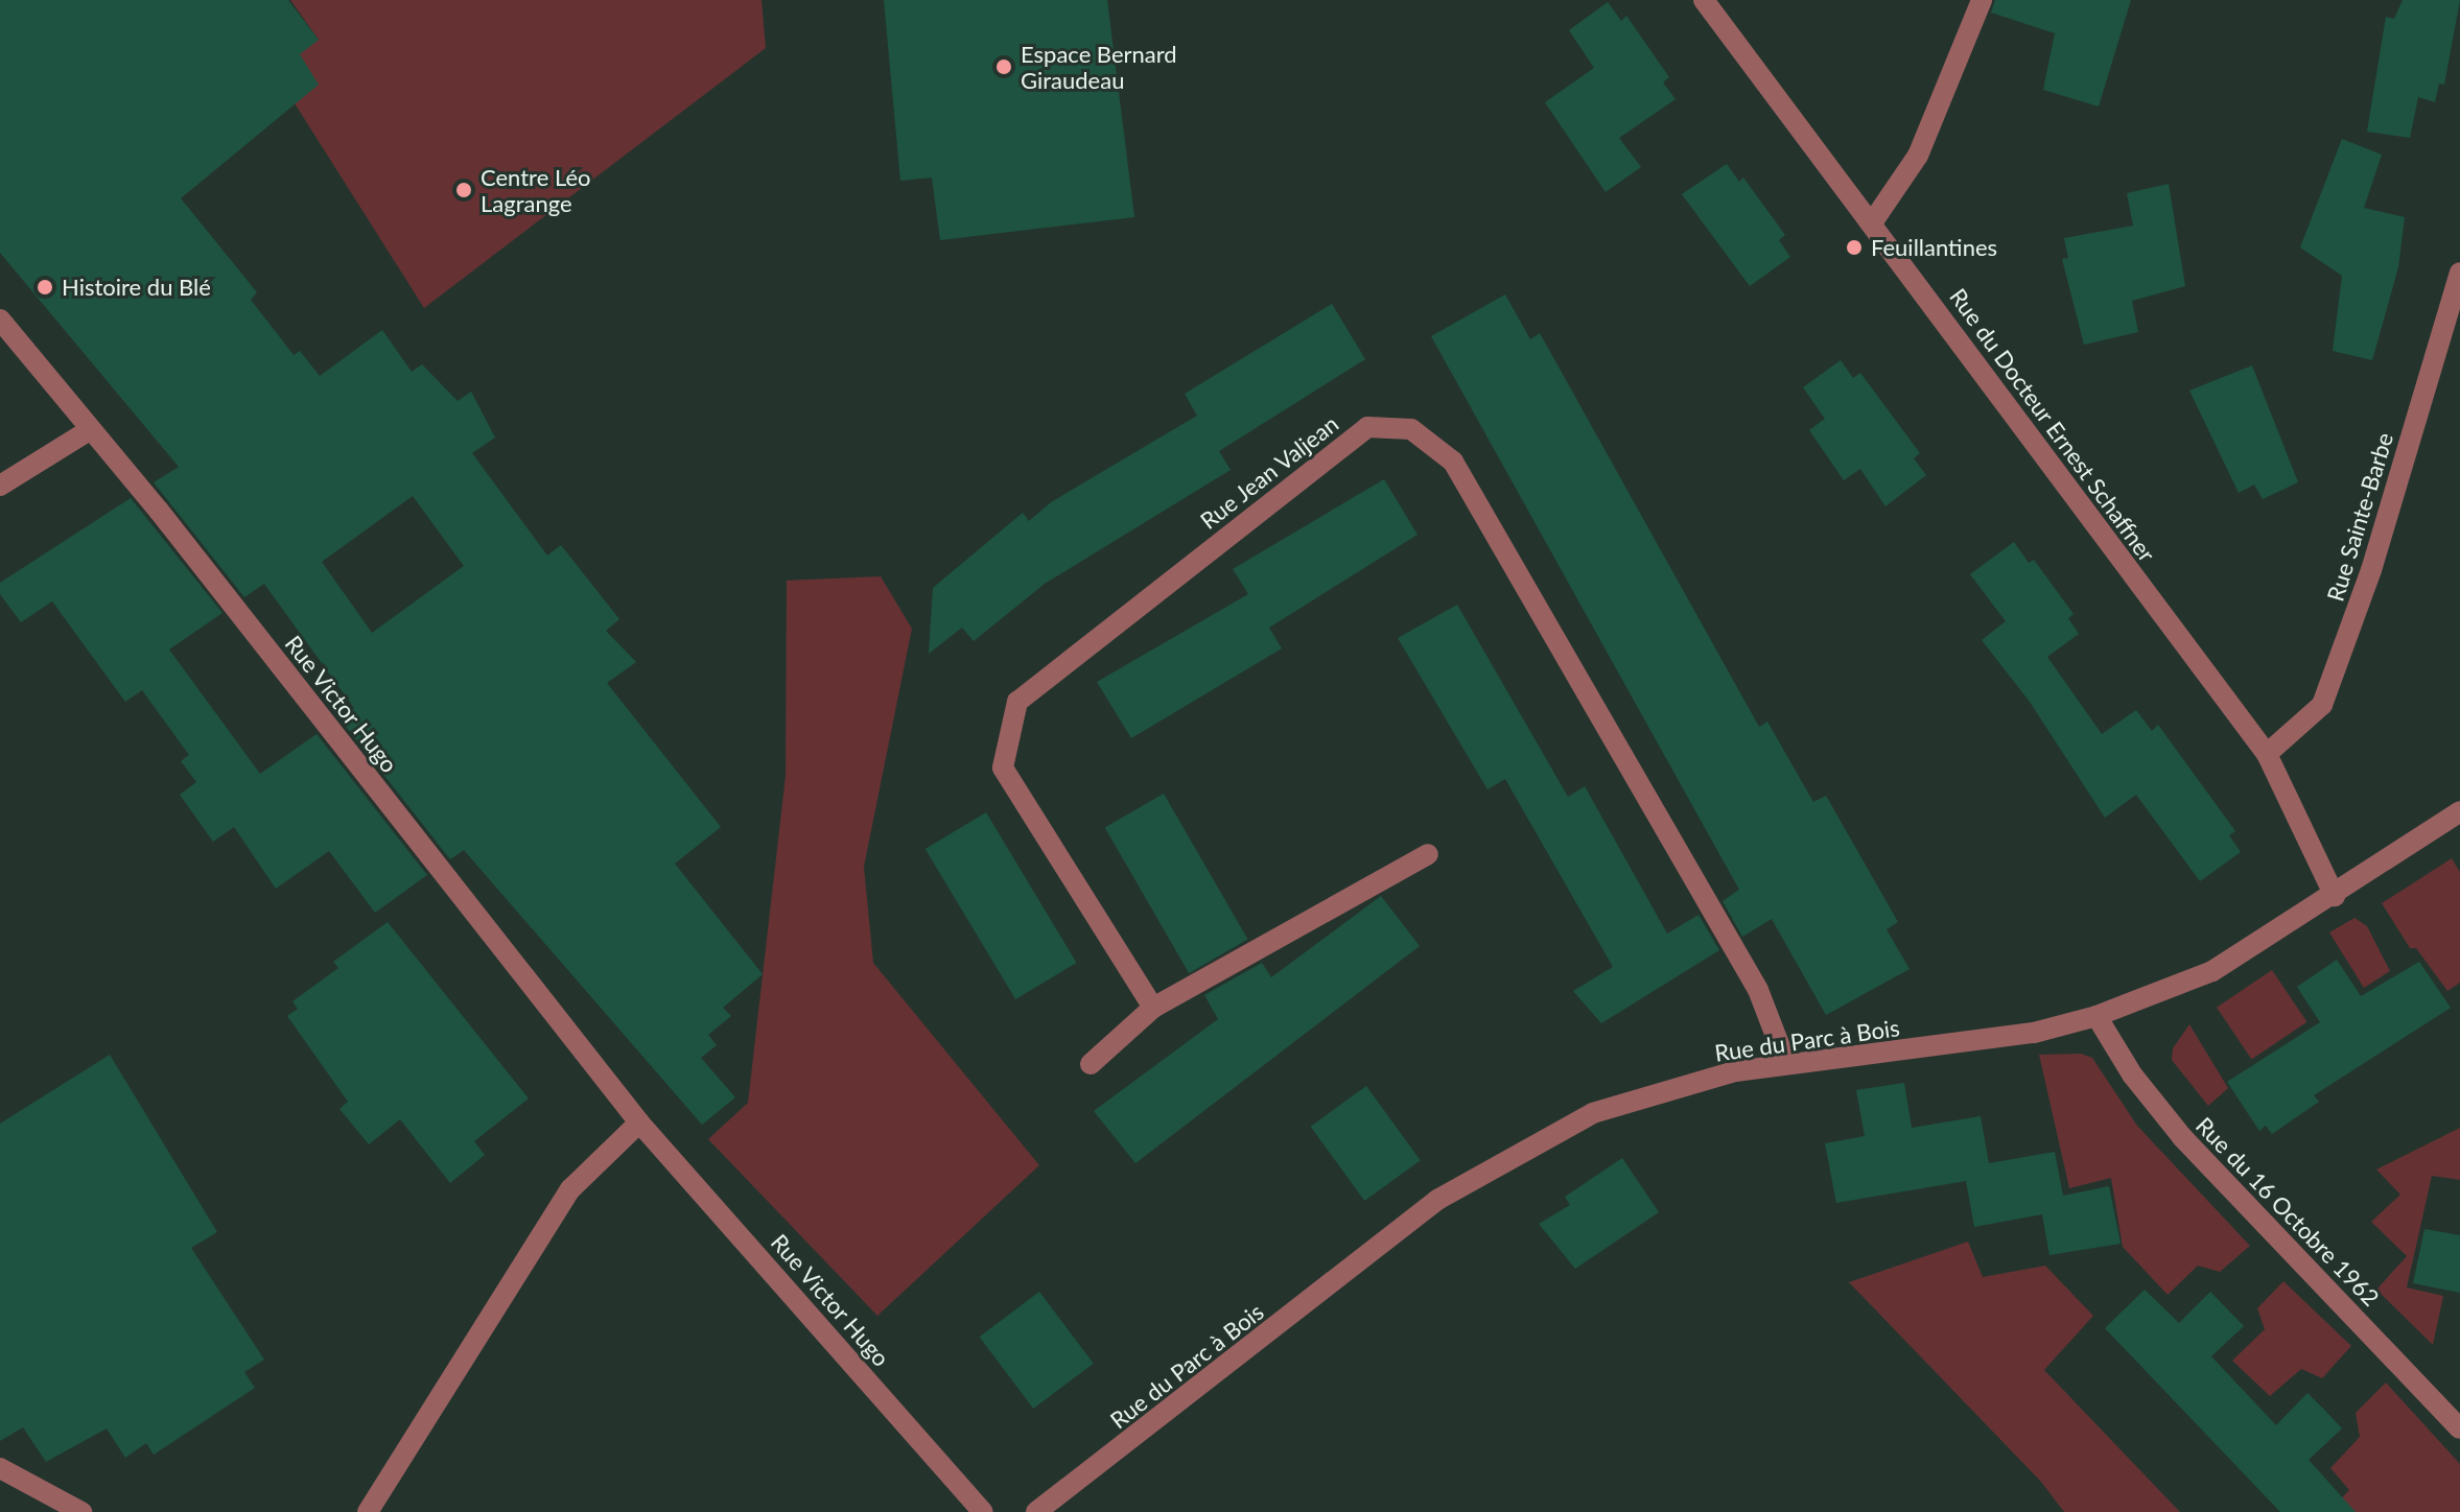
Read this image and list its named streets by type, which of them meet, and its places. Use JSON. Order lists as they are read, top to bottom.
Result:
{
  "streets": {
    "street": [
      "Rue du Docteur Ernest Schaffner",
      "Rue Jean Valjean",
      "Rue Sainte-Barbe",
      "Rue Victor Hugo",
      "Rue du Parc à Bois",
      "Rue du 16 Octobre 1962"
    ]
  },
  "crossings": [
    ["Rue du Docteur Ernest Schaffner", "Rue Sainte-Barbe"],
    ["Rue du Docteur Ernest Schaffner", "Rue du Parc à Bois"],
    ["Rue Jean Valjean", "Rue du Parc à Bois"],
    ["Rue du Parc à Bois", "Rue du 16 Octobre 1962"]
  ],
  "places": [
    "Espace Bernard Giraudeau",
    "Centre Léo Lagrange",
    "Feuillantines",
    "Histoire du Blé"
  ]
}
